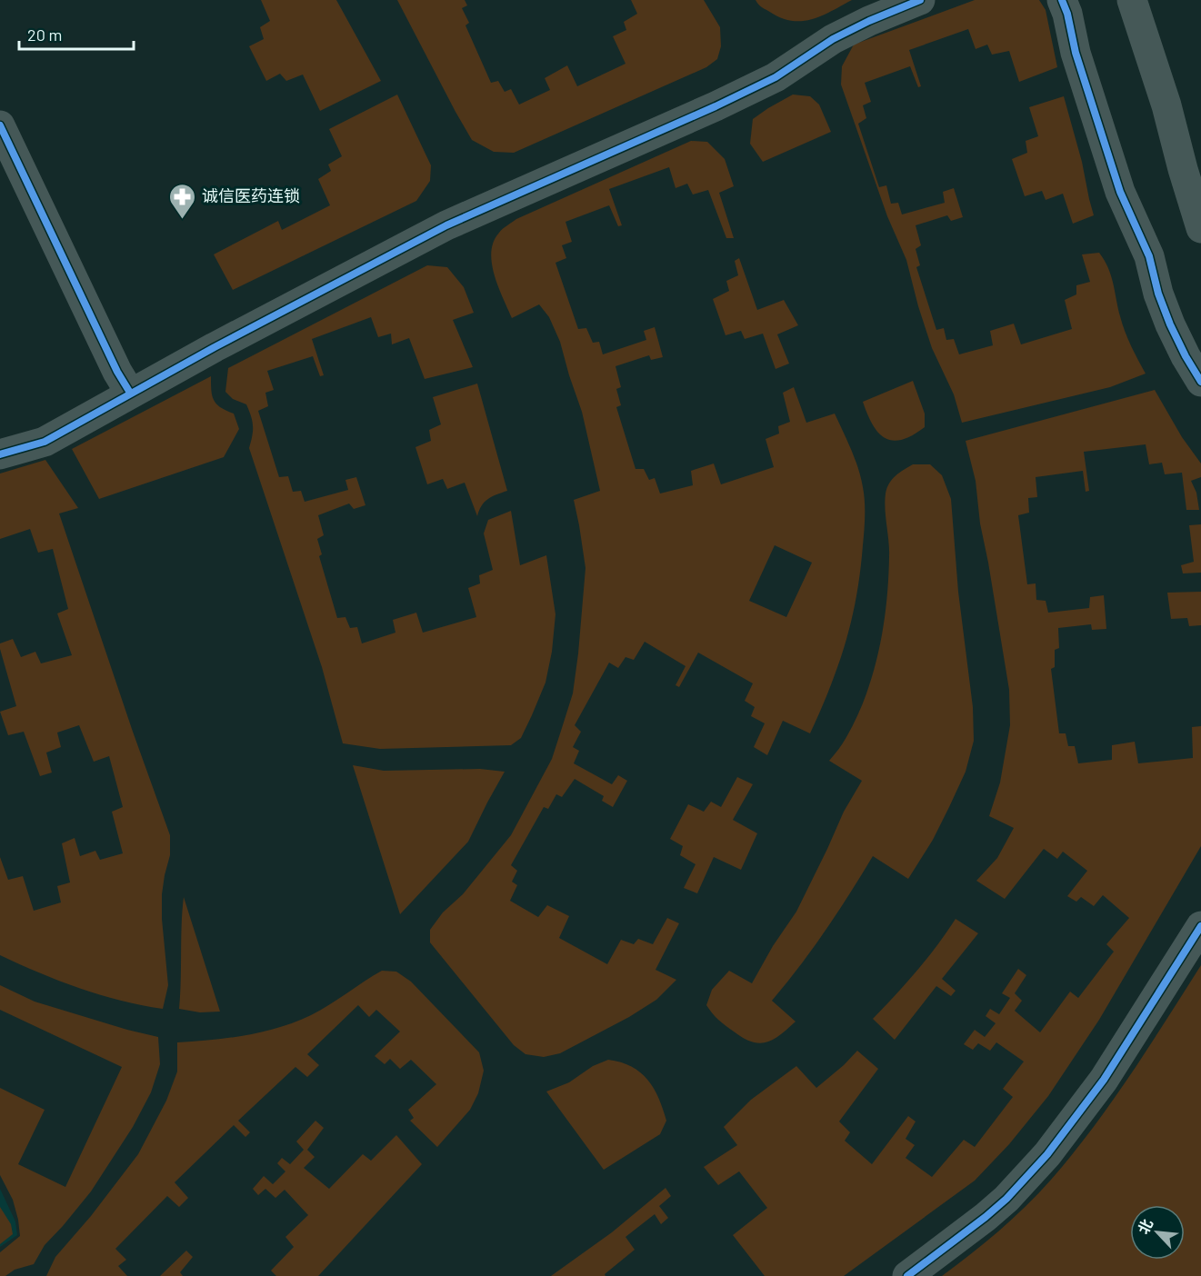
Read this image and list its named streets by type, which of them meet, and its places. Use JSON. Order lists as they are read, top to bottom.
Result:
{
  "places": {
    "pharmacy": ["诚信医药连锁"]
  },
  "scale_bar": "20 m",
  "north": "top left"
}
